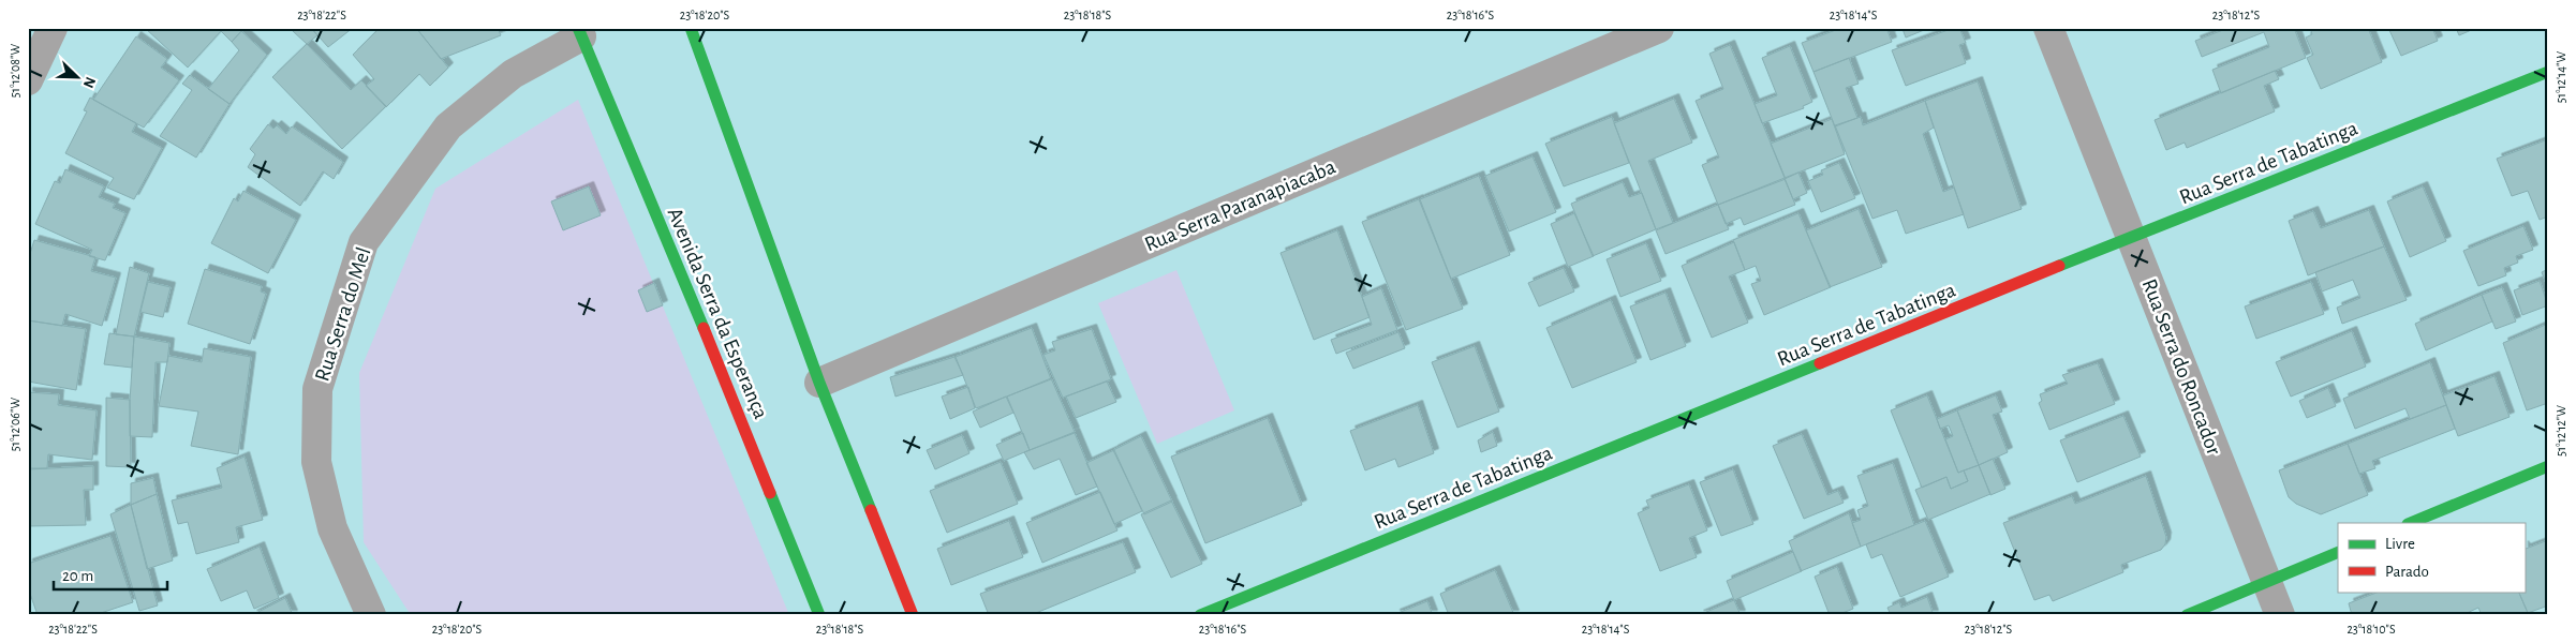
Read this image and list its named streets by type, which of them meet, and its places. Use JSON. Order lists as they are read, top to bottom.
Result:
{
  "streets": {
    "street": [
      "Rua Serra de Tabatinga",
      "Rua Serra Paranapiacaba",
      "Avenida Serra da Esperança",
      "Rua Serra do Mel",
      "Rua Serra do Roncador"
    ]
  },
  "crossings": [
    ["Rua Serra de Tabatinga", "Rua Serra do Roncador"],
    ["Avenida Serra da Esperança", "Rua Serra do Mel"]
  ],
  "legend": ["Livre", "Parado"],
  "scale_bar": "20 m",
  "north": "bottom right",
  "coordinates": [
    "23°18'22\"S",
    "23°18'20\"S",
    "23°18'18\"S",
    "23°18'16\"S",
    "23°18'14\"S",
    "23°18'12\"S",
    "51°12'08\"W",
    "51°12'14\"W",
    "51°12'06\"W",
    "51°12'12\"W",
    "23°18'10\"S"
  ]
}
